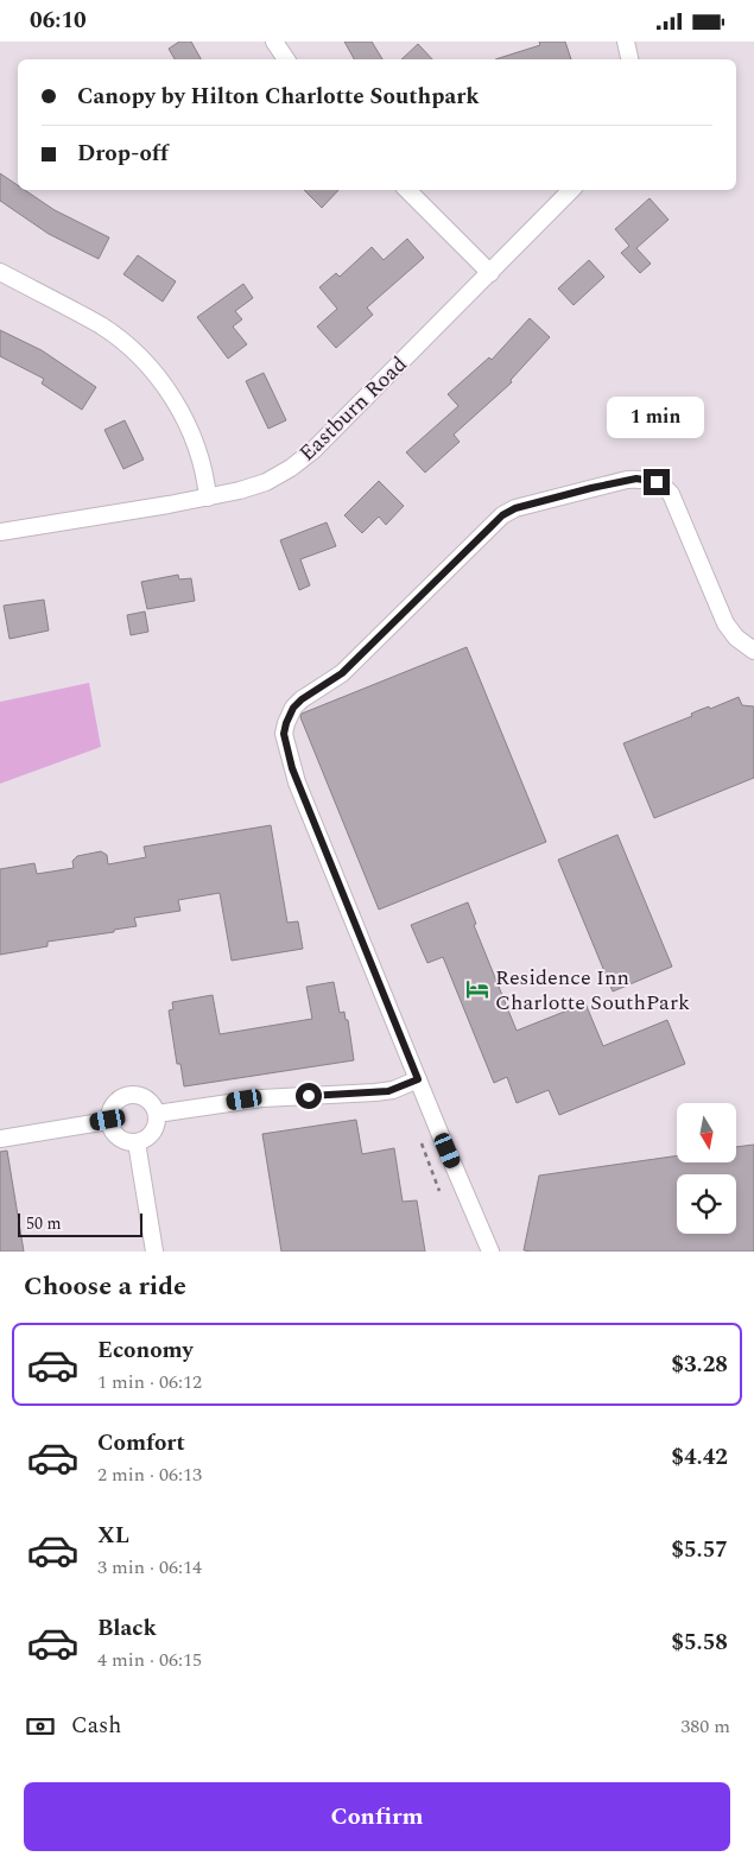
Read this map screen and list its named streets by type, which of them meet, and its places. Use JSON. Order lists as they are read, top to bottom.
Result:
{
  "streets": {
    "street": ["Eastburn Road"]
  },
  "places": {
    "hotel": ["Residence Inn Charlotte SouthPark"]
  },
  "scale_bar": "50 m",
  "north": "bottom",
  "page": {
    "status": "06:10",
    "banner": ["Canopy by Hilton Charlotte Southpark", "Drop-off"],
    "bubble": "1 min",
    "scale": "50 m",
    "heading": "Choose a ride",
    "list": [
      {
        "name": "Economy",
        "note": "1 min · 06:12",
        "value": "$3.28"
      },
      {
        "name": "Comfort",
        "note": "2 min · 06:13",
        "value": "$4.42"
      },
      {
        "name": "XL",
        "note": "3 min · 06:14",
        "value": "$5.57"
      },
      {
        "name": "Black",
        "note": "4 min · 06:15",
        "value": "$5.58"
      }
    ],
    "pay": ["Cash", "380 m"],
    "buttons": "Confirm"
  }
}
